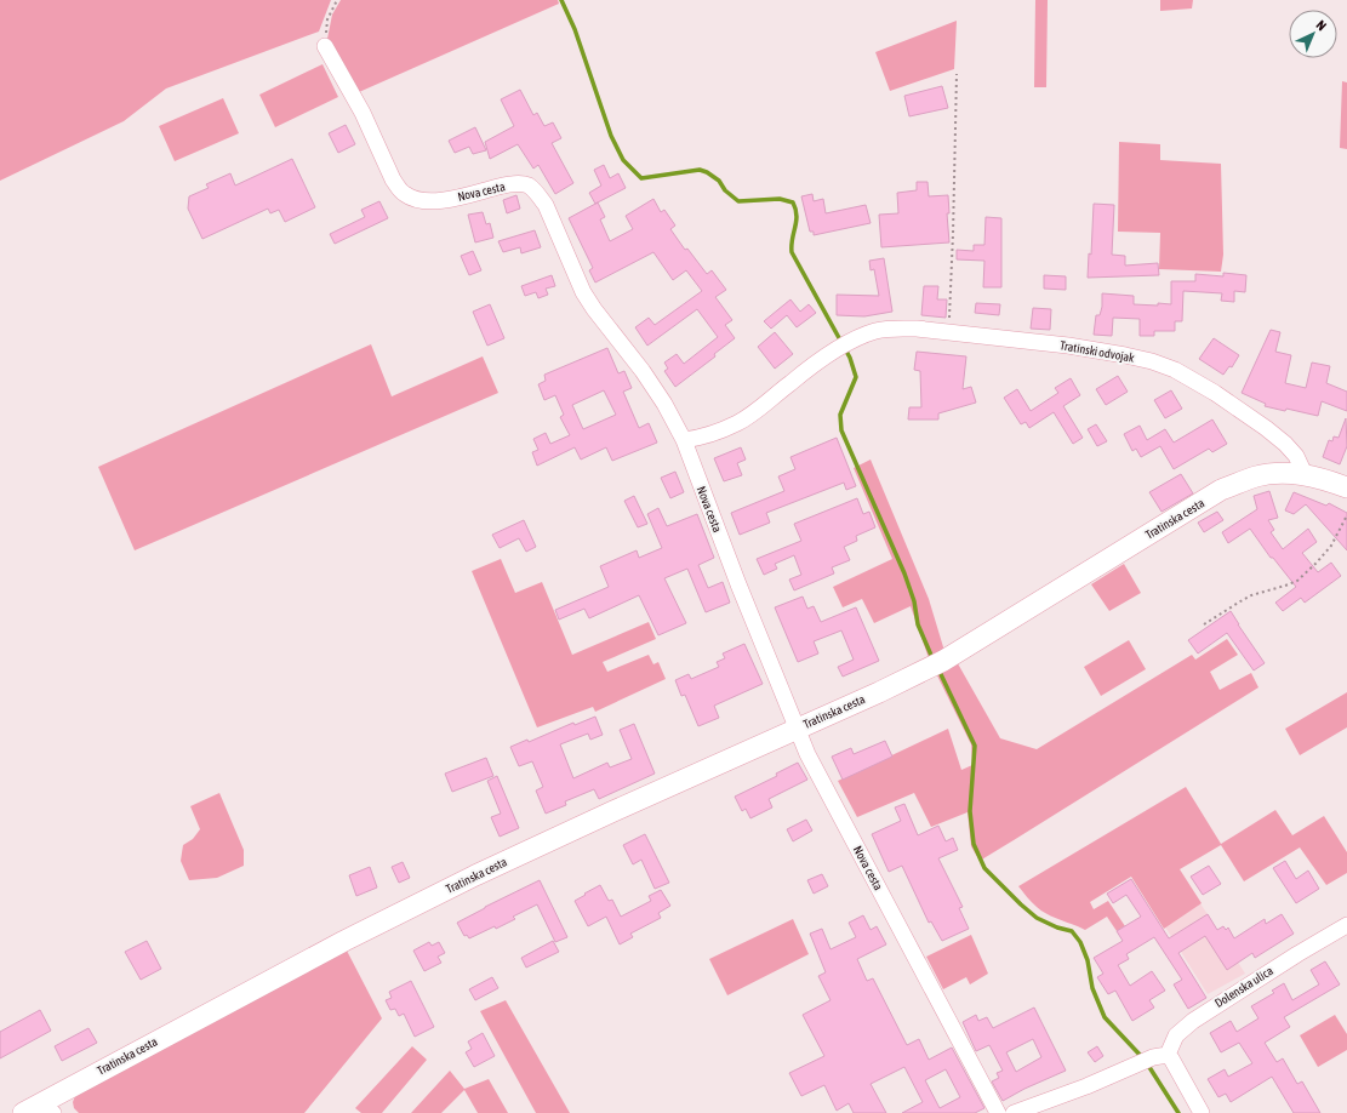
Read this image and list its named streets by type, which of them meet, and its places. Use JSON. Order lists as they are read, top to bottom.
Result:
{
  "streets": {
    "main road": ["Tratinska cesta"],
    "street": ["Nova cesta", "Tratinski odvojak", "Dolenska ulica"]
  },
  "crossings": [
    ["Nova cesta", "Tratinski odvojak"],
    ["Nova cesta", "Tratinska cesta"],
    ["Tratinski odvojak", "Tratinska cesta"]
  ],
  "north": "top right"
}
